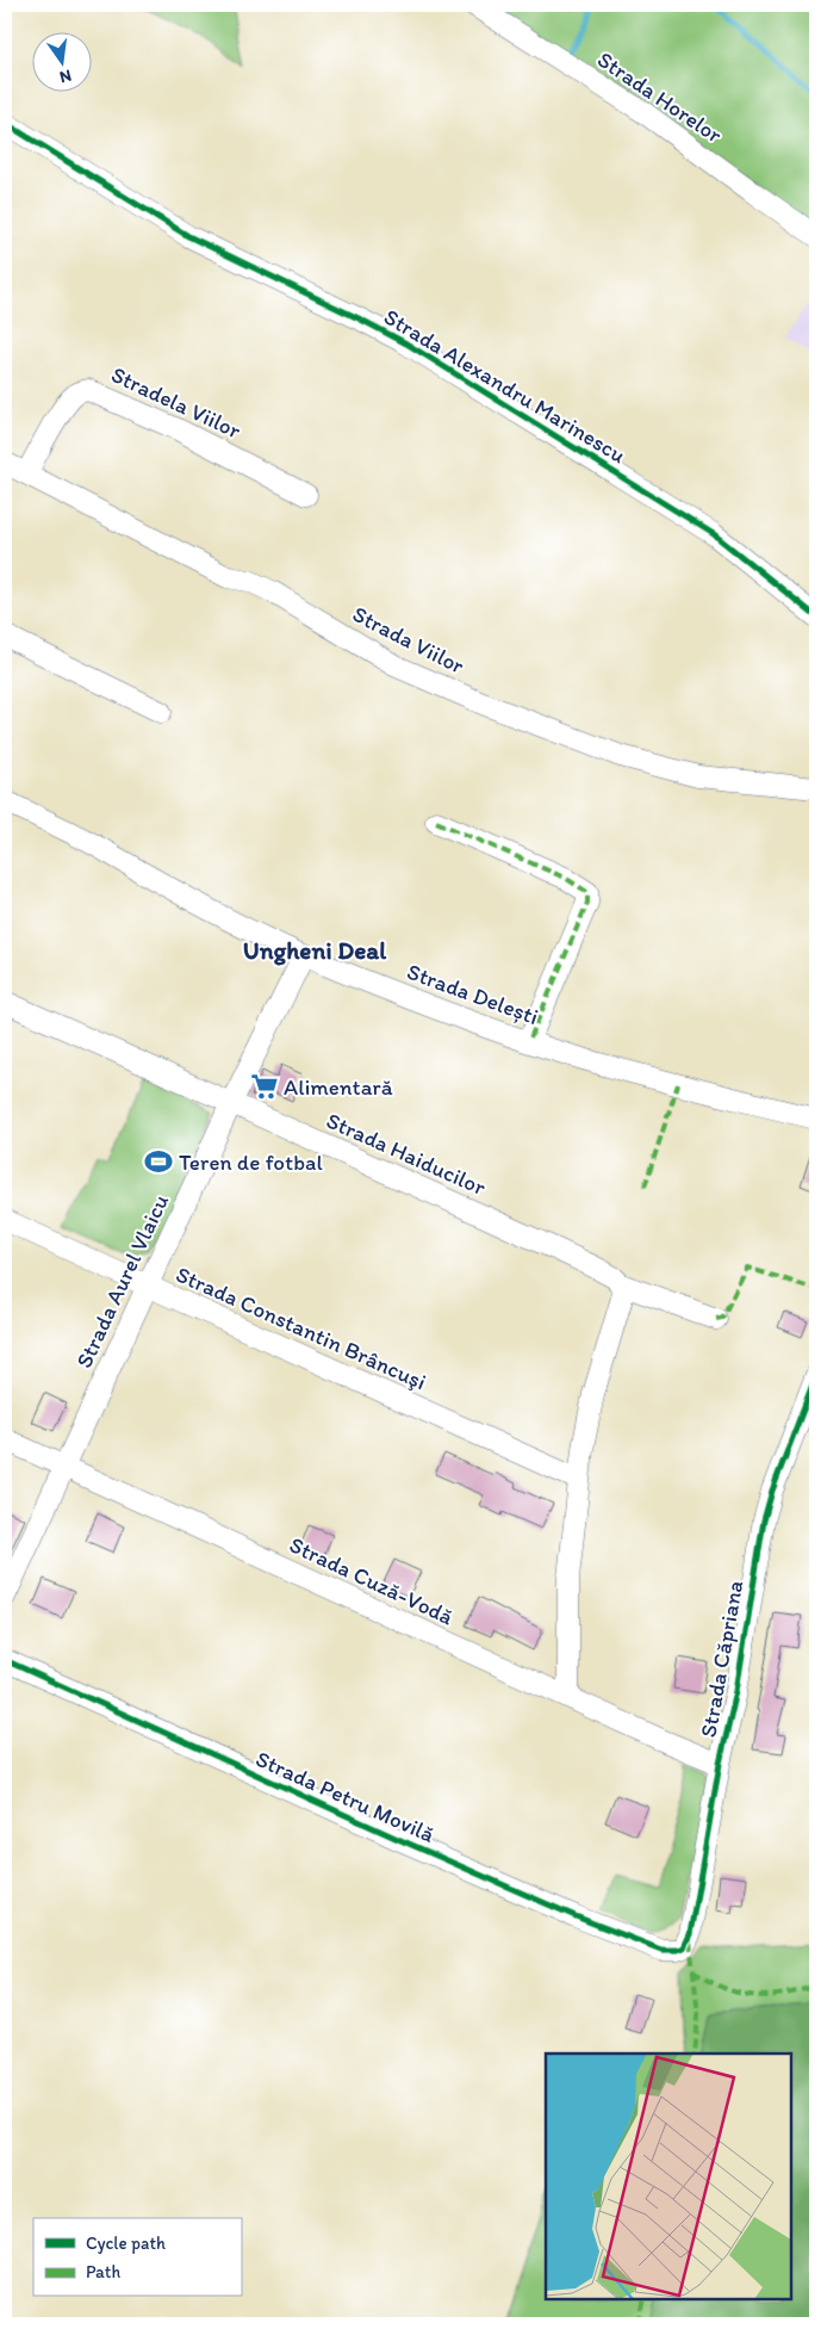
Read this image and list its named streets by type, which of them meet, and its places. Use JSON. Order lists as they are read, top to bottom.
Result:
{
  "streets": {
    "street": [
      "Strada Horelor",
      "Strada Alexandru Marinescu",
      "Stradela Viilor",
      "Strada Viilor",
      "Strada Delești",
      "Strada Haiducilor",
      "Strada Aurel Vlaicu",
      "Strada Constantin Brâncuşi",
      "Strada Cuză-Vodă",
      "Strada Căpriana",
      "Strada Petru Movilă"
    ]
  },
  "crossings": [
    ["Stradela Viilor", "Strada Viilor"],
    ["Strada Delești", "Strada Aurel Vlaicu"],
    ["Strada Haiducilor", "Strada Aurel Vlaicu"],
    ["Strada Aurel Vlaicu", "Strada Constantin Brâncuşi"],
    ["Strada Aurel Vlaicu", "Strada Cuză-Vodă"],
    ["Strada Cuză-Vodă", "Strada Căpriana"],
    ["Strada Căpriana", "Strada Petru Movilă"]
  ],
  "districts": ["Ungheni Deal"],
  "places": {
    "supermarket": ["Alimentară"],
    "sports": ["Teren de fotbal"]
  },
  "legend": ["Cycle path", "Path"],
  "north": "bottom"
}
